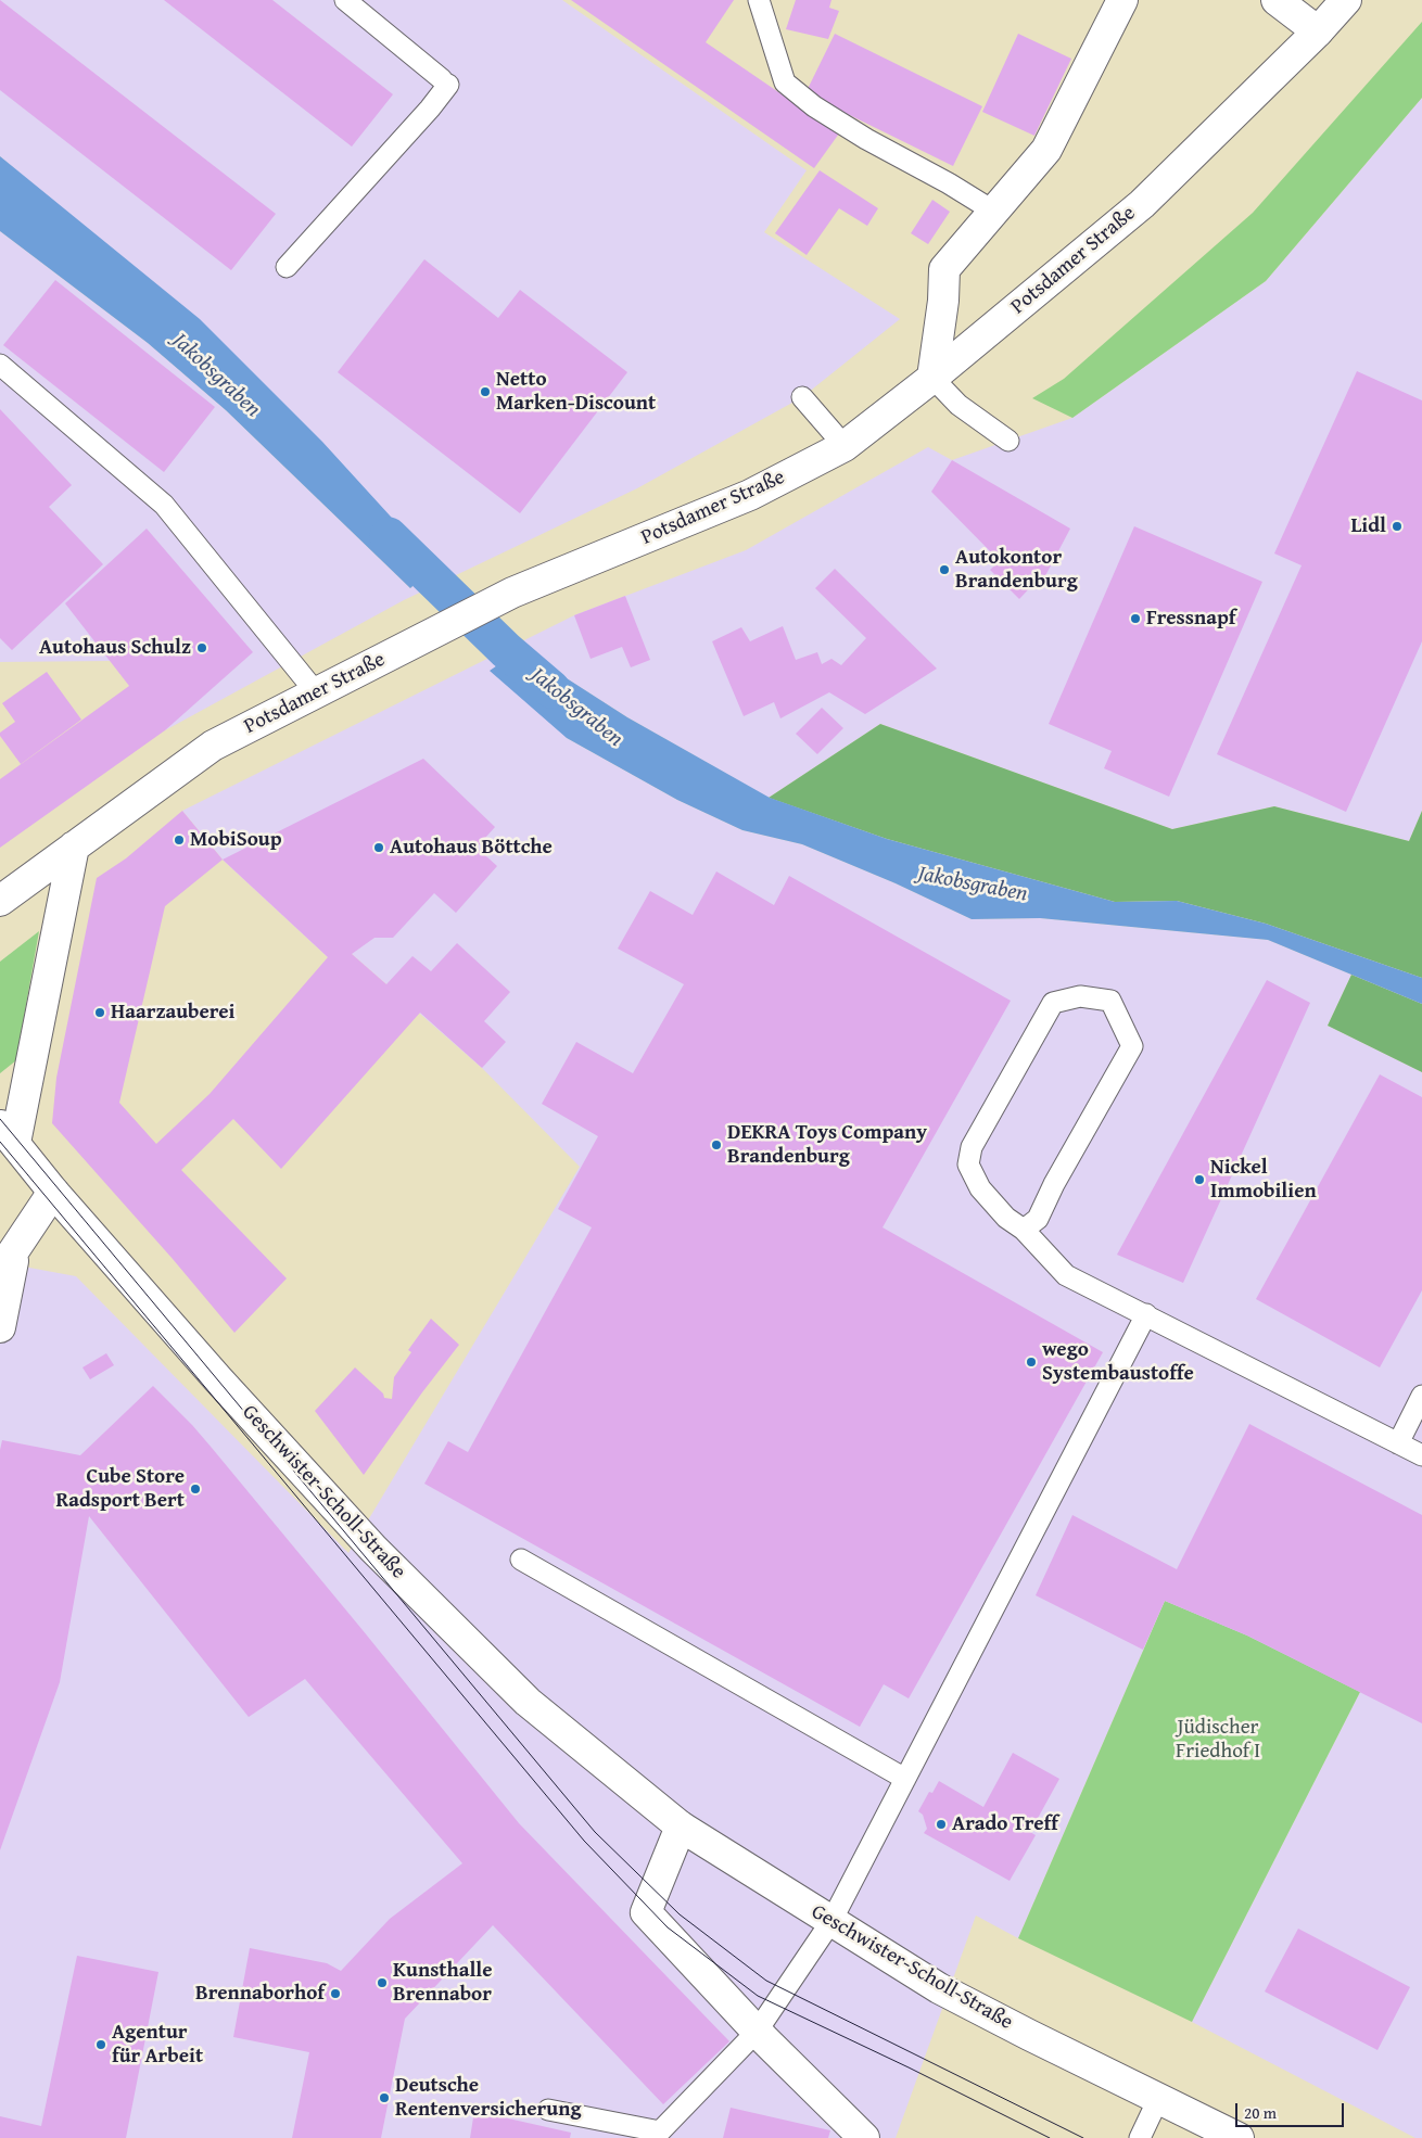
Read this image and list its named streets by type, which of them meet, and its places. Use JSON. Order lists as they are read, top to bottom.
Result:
{
  "streets": {
    "street": ["Potsdamer Straße", "Geschwister-Scholl-Straße"]
  },
  "water": ["Jakobsgraben"],
  "parks": ["Jüdischer Friedhof I"],
  "places": [
    "Netto Marken-Discount",
    "Lidl",
    "Autokontor Brandenburg",
    "Fressnapf",
    "Autohaus Schulz",
    "MobiSoup",
    "Autohaus Böttche",
    "Haarzauberei",
    "DEKRA Toys Company Brandenburg",
    "Nickel Immobilien",
    "wego Systembaustoffe",
    "Cube Store Radsport Bert",
    "Arado Treff",
    "Kunsthalle Brennabor",
    "Brennaborhof",
    "Agentur für Arbeit",
    "Deutsche Rentenversicherung"
  ],
  "scale_bar": "20 m"
}
